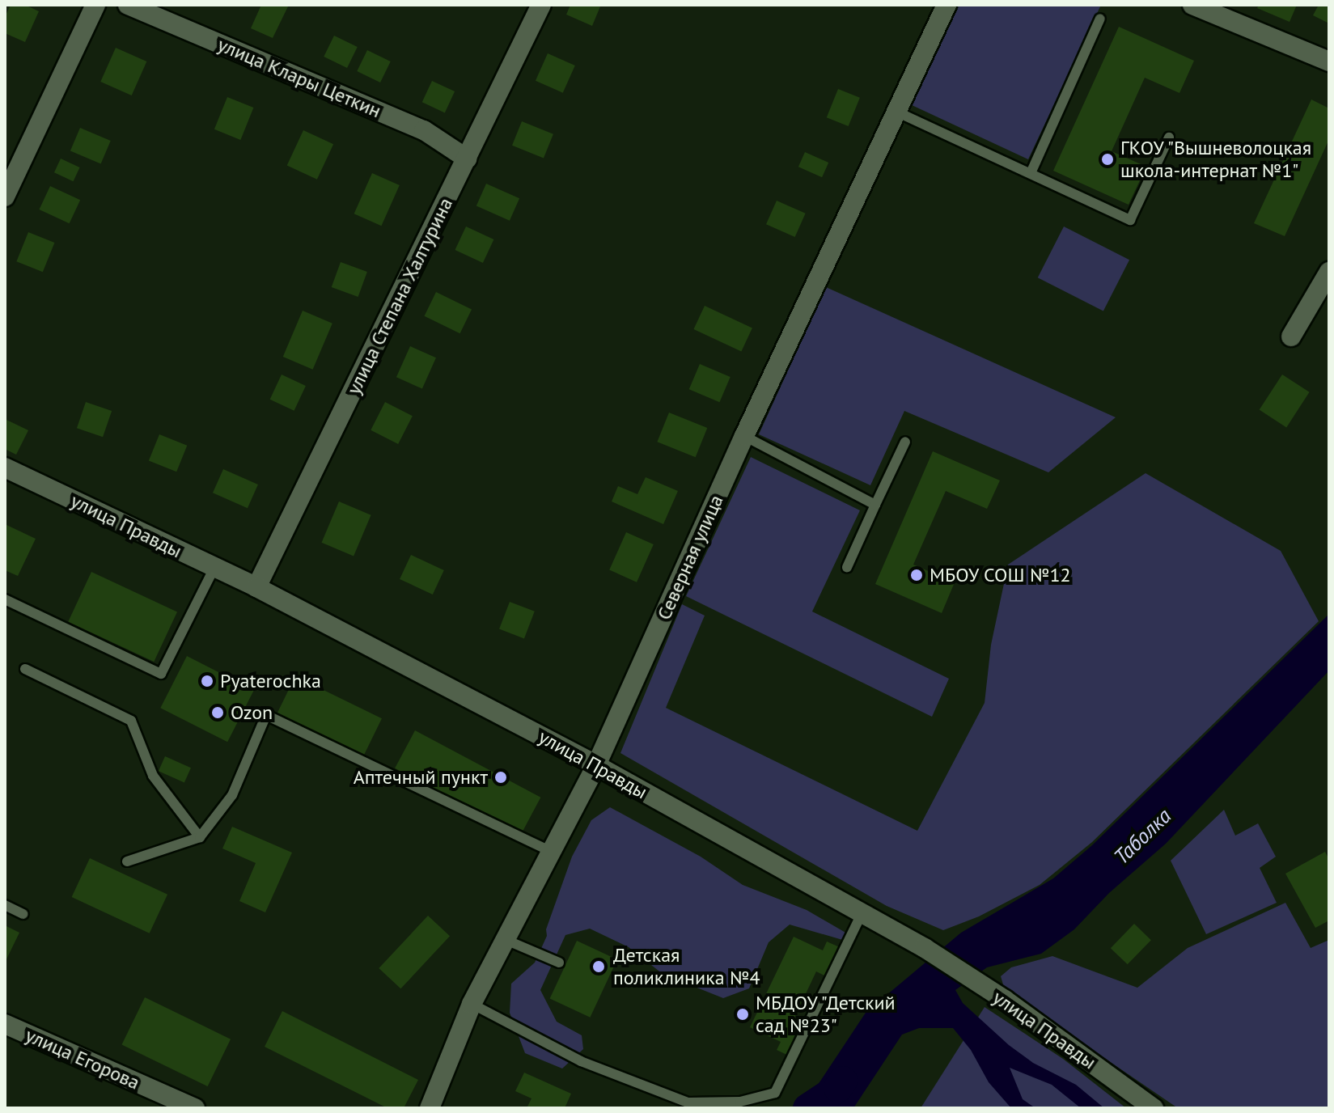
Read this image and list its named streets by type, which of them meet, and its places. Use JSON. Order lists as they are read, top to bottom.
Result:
{
  "streets": {
    "street": [
      "улица Клары Цеткин",
      "улица Степана Халтурина",
      "улица Правды",
      "Северная улица",
      "улица Егорова"
    ]
  },
  "crossings": [
    ["улица Клары Цеткин", "улица Степана Халтурина"],
    ["улица Степана Халтурина", "улица Правды"],
    ["улица Правды", "Северная улица"]
  ],
  "water": ["Таболка"],
  "places": [
    "ГКОУ \"Вышневолоцкая школа-интернат №1\"",
    "МБОУ СОШ №12",
    "Pyaterochka",
    "Ozon",
    "Аптечный пункт",
    "Детская поликлиника №4",
    "МБДОУ \"Детский сад №23\""
  ]
}
